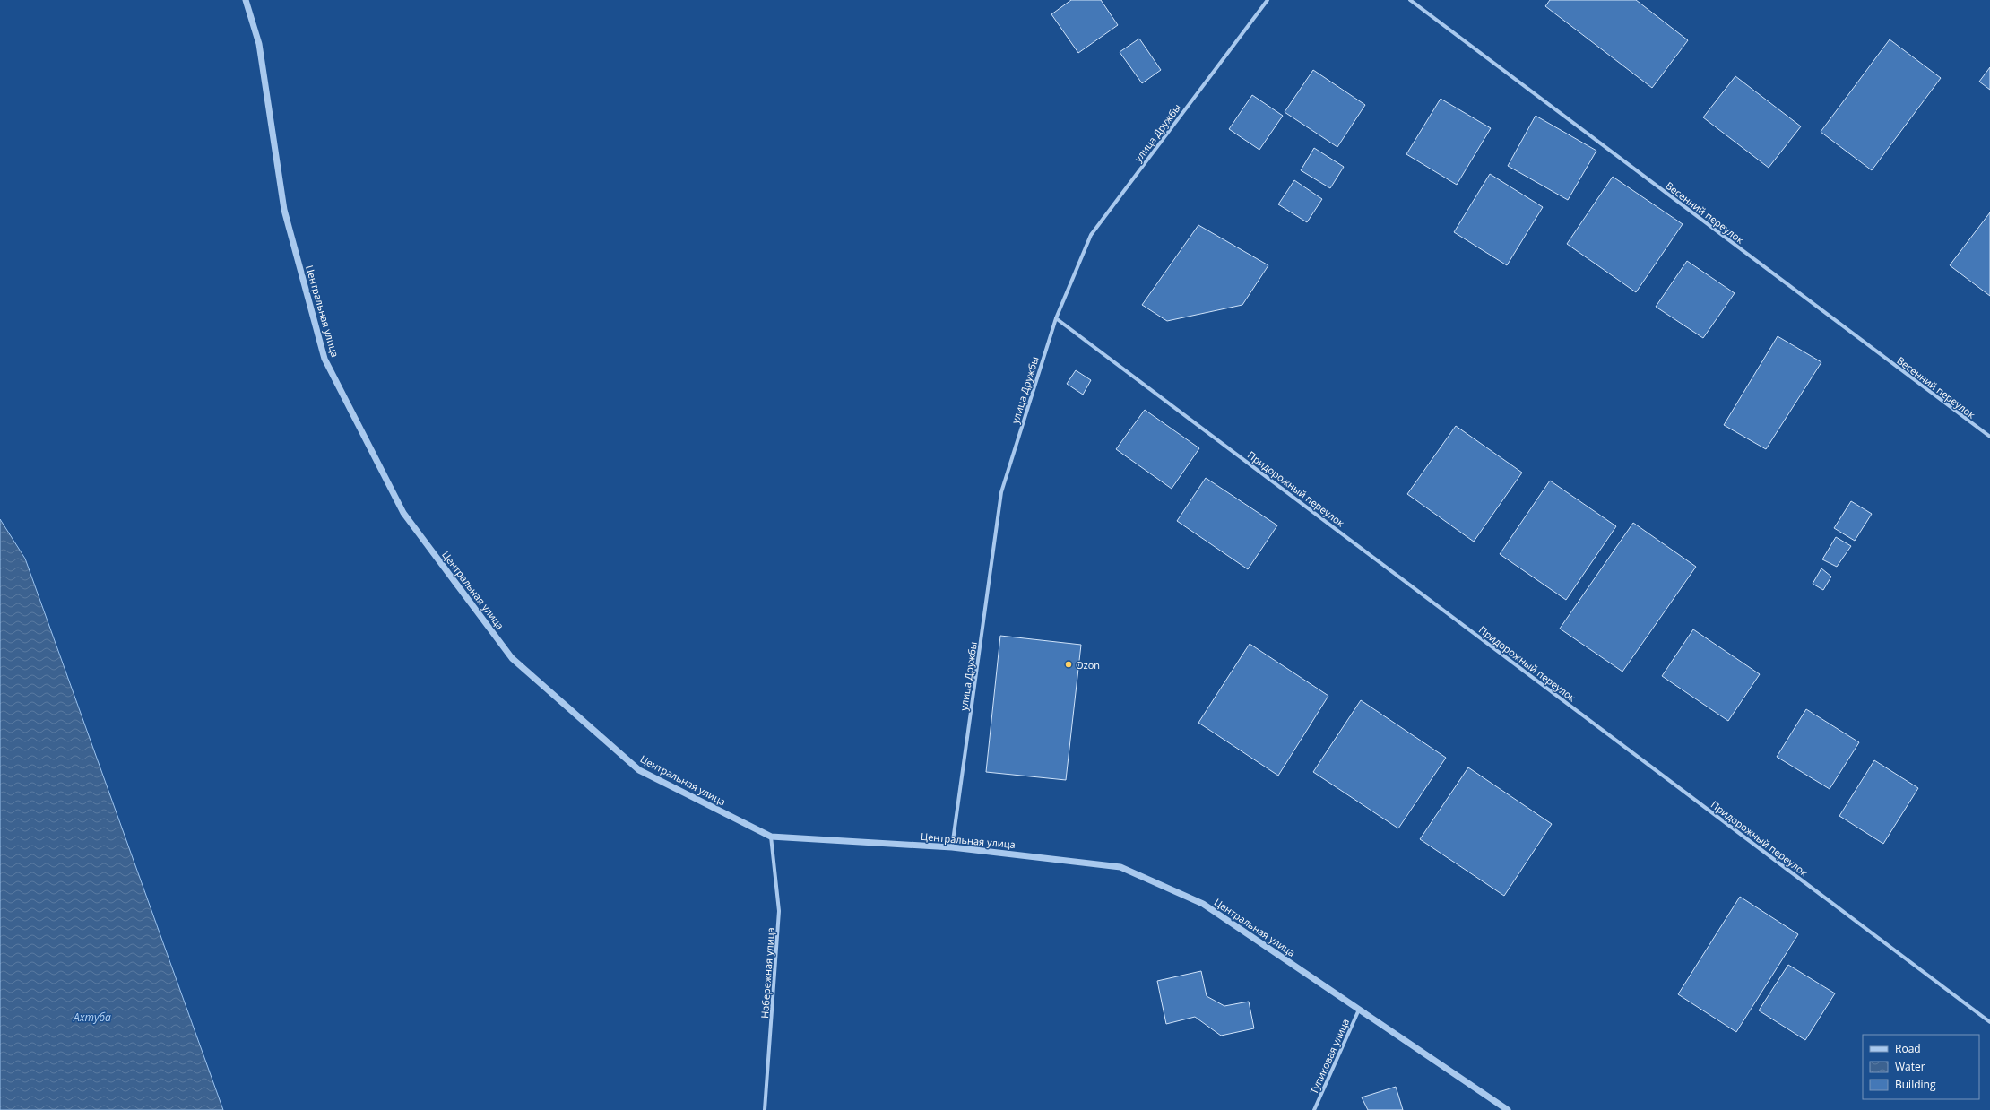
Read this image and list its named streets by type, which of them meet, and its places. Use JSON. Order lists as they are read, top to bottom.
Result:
{
  "streets": {
    "street": [
      "улица Дружбы",
      "Весенний переулок",
      "Центральная улица",
      "Придорожный переулок",
      "Набережная улица",
      "Тупиковая улица"
    ]
  },
  "crossings": [
    ["улица Дружбы", "Центральная улица"],
    ["улица Дружбы", "Придорожный переулок"],
    ["Центральная улица", "Набережная улица"],
    ["Центральная улица", "Тупиковая улица"]
  ],
  "water": ["Ахтуба"],
  "places": ["Ozon"],
  "legend": ["Road", "Water", "Building"]
}
